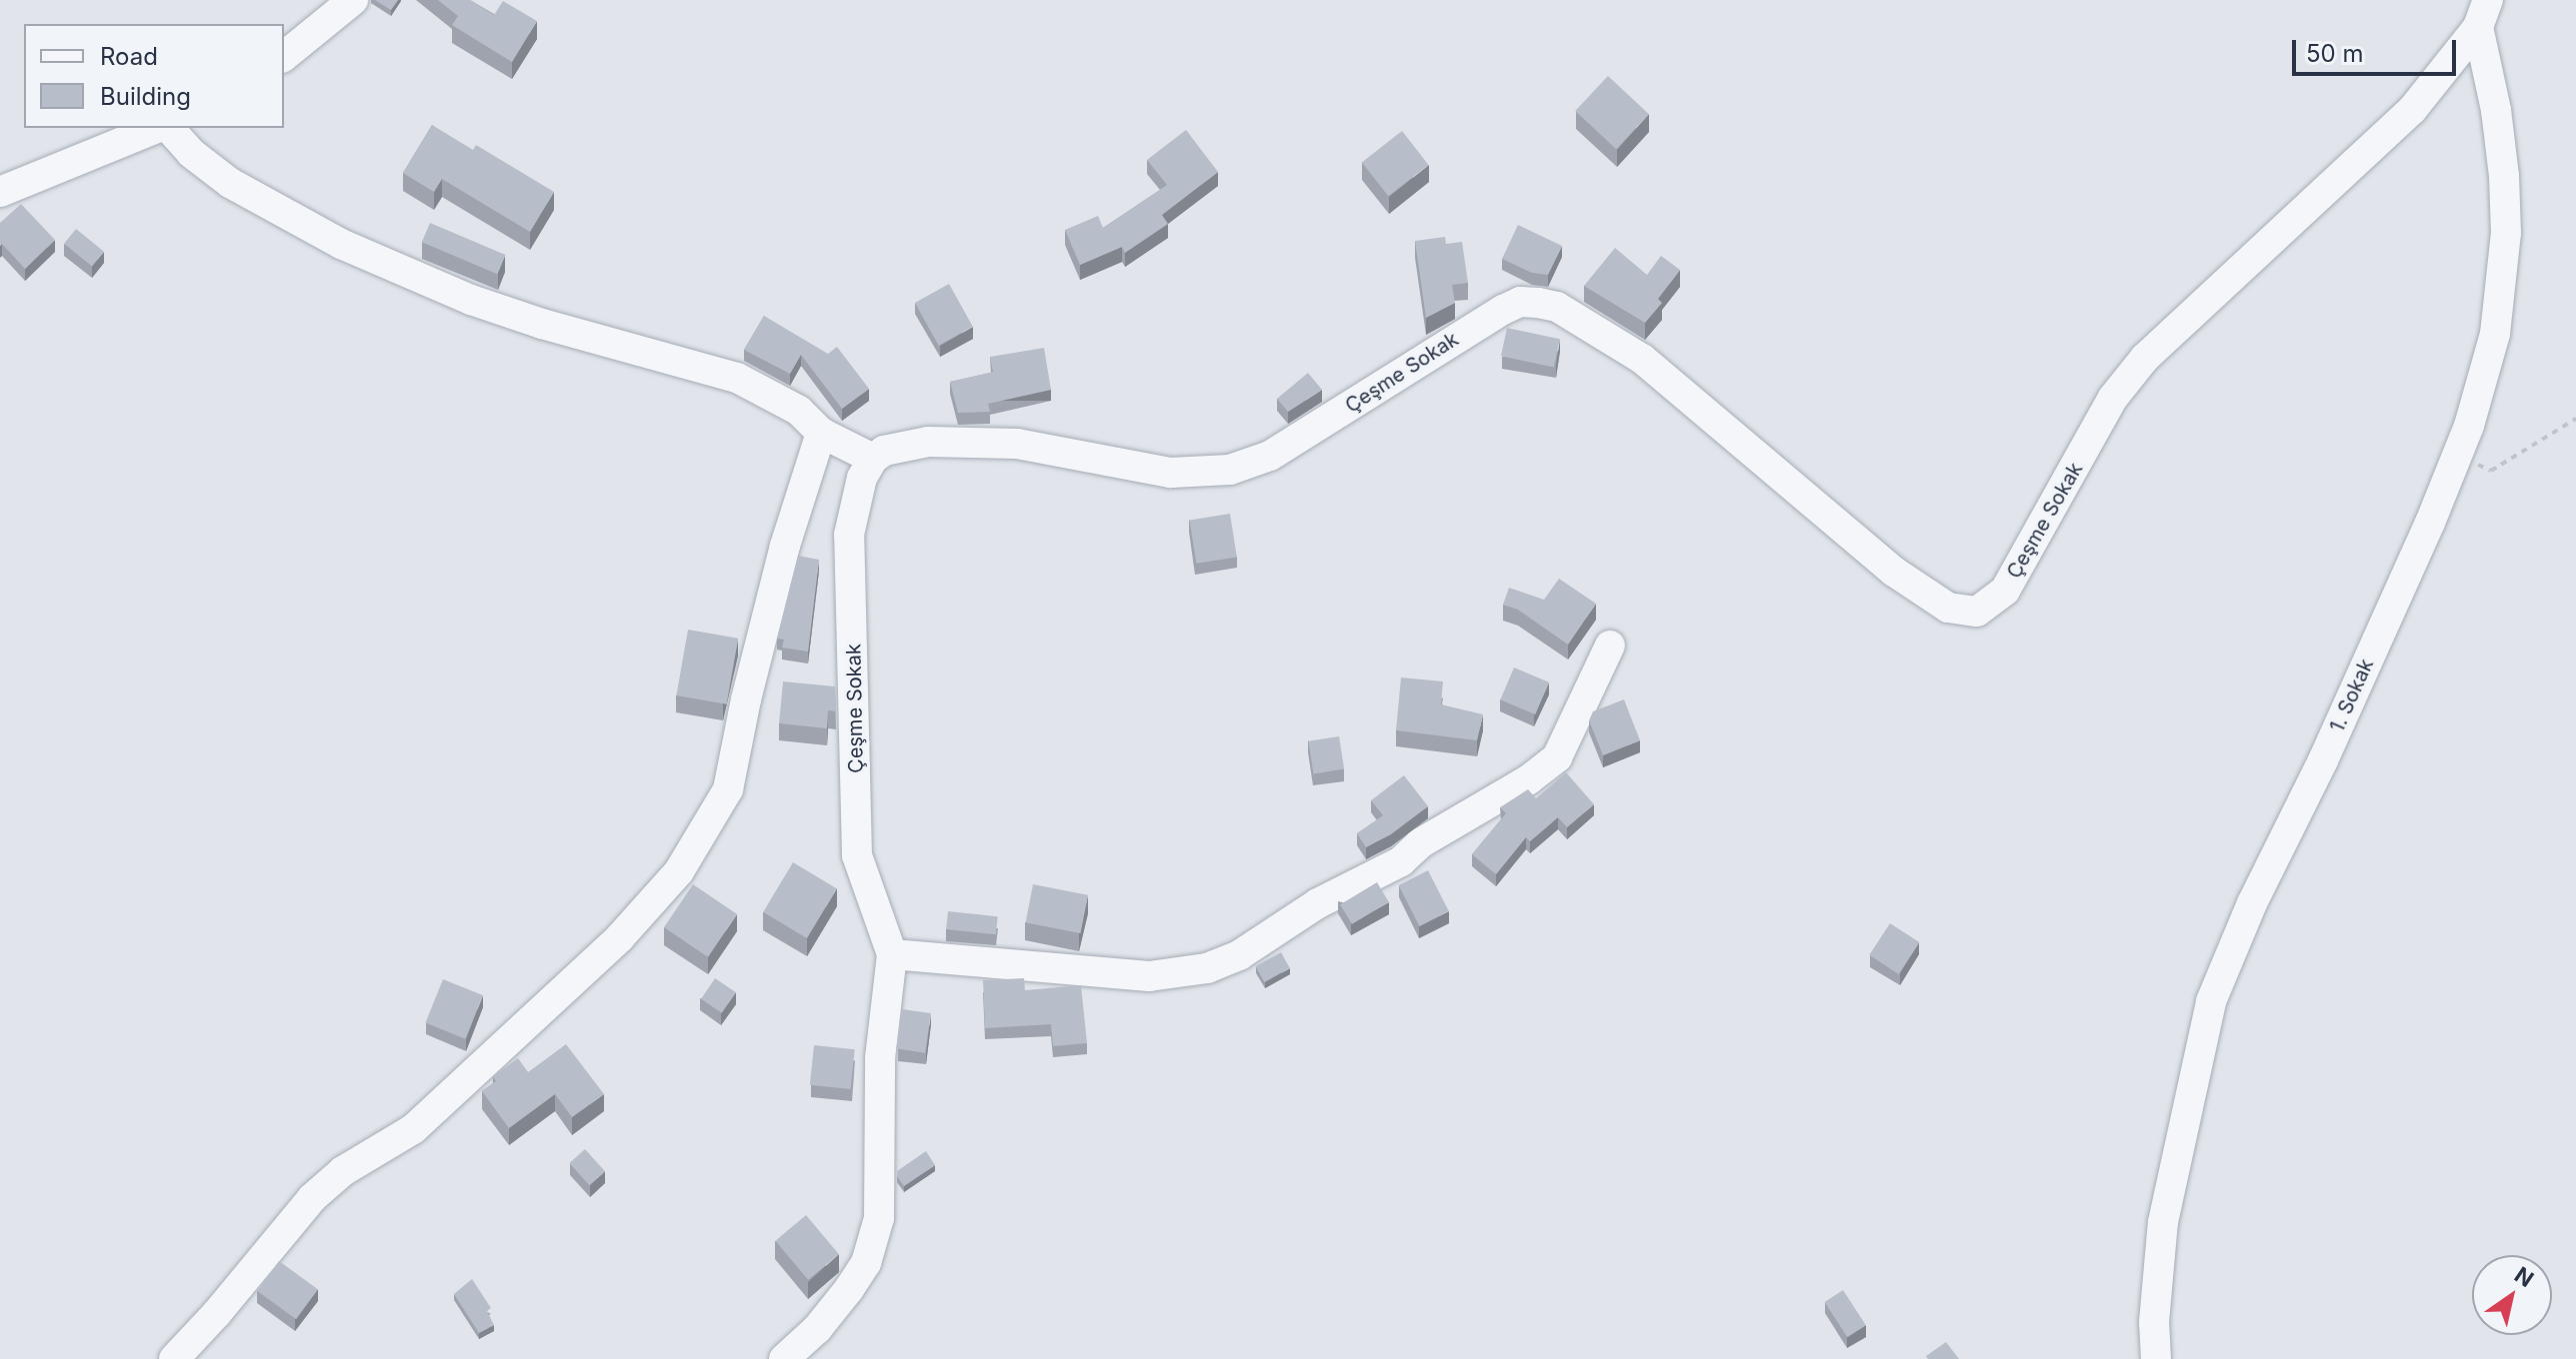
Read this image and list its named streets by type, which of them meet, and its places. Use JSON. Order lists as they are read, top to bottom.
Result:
{
  "streets": {
    "street": ["Çeşme Sokak", "1. Sokak"]
  },
  "crossings": [
    ["Çeşme Sokak", "1. Sokak"]
  ],
  "legend": ["Road", "Building"],
  "scale_bar": "50 m",
  "north": "top right"
}
